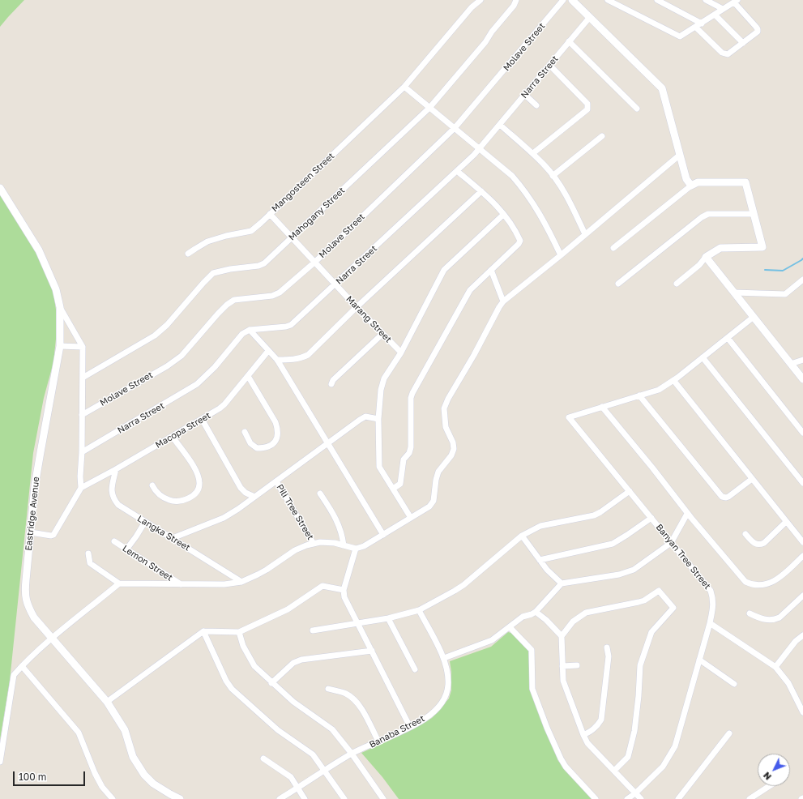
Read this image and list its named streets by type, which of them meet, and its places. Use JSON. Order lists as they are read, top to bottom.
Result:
{
  "streets": {
    "street": [
      "Molave Street",
      "Narra Street",
      "Mangosteen Street",
      "Mahogany Street",
      "Marang Street",
      "Macopa Street",
      "Pili Tree Street",
      "Eastridge Avenue",
      "Langka Street",
      "Banyan Tree Street",
      "Lemon Street",
      "Banaba Street"
    ]
  },
  "crossings": [
    ["Molave Street", "Marang Street"],
    ["Narra Street", "Marang Street"],
    ["Mangosteen Street", "Marang Street"],
    ["Mahogany Street", "Marang Street"],
    ["Macopa Street", "Langka Street"]
  ],
  "scale_bar": "100 m",
  "north": "bottom left"
}
